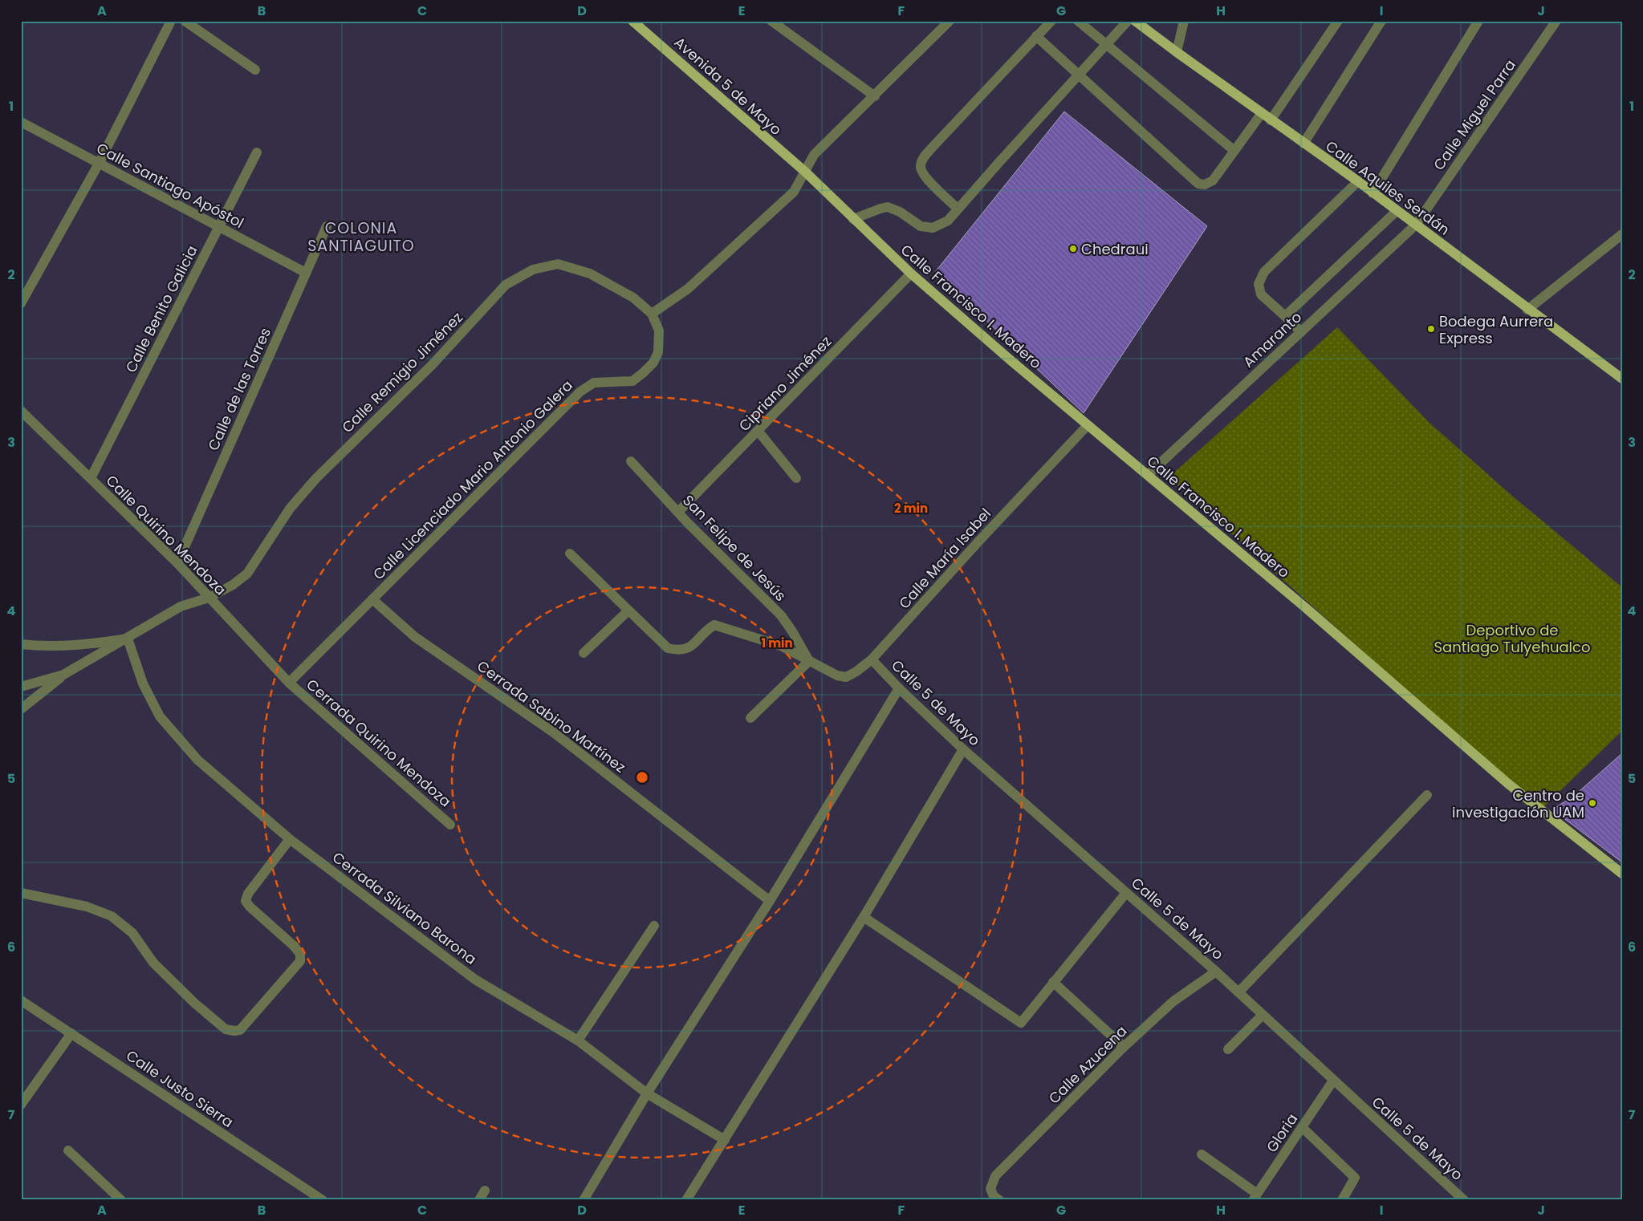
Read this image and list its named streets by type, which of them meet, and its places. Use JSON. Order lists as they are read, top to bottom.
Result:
{
  "streets": {
    "main road": ["Avenida 5 de Mayo", "Calle Aquiles Serdán", "Calle Francisco I. Madero"],
    "street": [
      "Calle Miguel Parra",
      "Calle Santiago Apóstol",
      "Calle Benito Galicia",
      "Amaranto",
      "Calle Remigio Jiménez",
      "Cipriano Jiménez",
      "Calle de las Torres",
      "Calle Licenciado Mario Antonio Galera",
      "Calle Quirino Mendoza",
      "San Felipe de Jesús",
      "Calle María Isabel",
      "Calle 5 de Mayo",
      "Cerrada Sabino Martínez",
      "Cerrada Quirino Mendoza",
      "Cerrada Silviano Barona",
      "Calle Azucena",
      "Calle Justo Sierra",
      "Gloria"
    ]
  },
  "crossings": [
    ["Avenida 5 de Mayo", "Calle Francisco I. Madero"],
    ["Calle Miguel Parra", "Calle Aquiles Serdán"],
    ["Calle Miguel Parra", "Amaranto"],
    ["Calle Santiago Apóstol", "Calle Benito Galicia"],
    ["Calle Santiago Apóstol", "Calle de las Torres"],
    ["Calle Aquiles Serdán", "Amaranto"],
    ["Calle Francisco I. Madero", "Amaranto"],
    ["Calle Francisco I. Madero", "Cipriano Jiménez"],
    ["Calle Francisco I. Madero", "Calle María Isabel"],
    ["Calle Benito Galicia", "Calle Quirino Mendoza"],
    ["Calle Remigio Jiménez", "Calle Licenciado Mario Antonio Galera"],
    ["Calle Remigio Jiménez", "Calle Quirino Mendoza"],
    ["Calle Remigio Jiménez", "Cerrada Silviano Barona"],
    ["Cipriano Jiménez", "San Felipe de Jesús"],
    ["Calle de las Torres", "Calle Quirino Mendoza"],
    ["Calle Licenciado Mario Antonio Galera", "Calle Quirino Mendoza"],
    ["Calle Licenciado Mario Antonio Galera", "Cerrada Sabino Martínez"],
    ["Calle Licenciado Mario Antonio Galera", "Cerrada Quirino Mendoza"],
    ["Calle Quirino Mendoza", "Cerrada Quirino Mendoza"],
    ["San Felipe de Jesús", "Calle María Isabel"],
    ["Calle María Isabel", "Calle 5 de Mayo"],
    ["Calle 5 de Mayo", "Calle Azucena"],
    ["Calle 5 de Mayo", "Gloria"]
  ],
  "districts": ["COLONIA SANTIAGUITO"],
  "parks": ["Deportivo de Santiago Tulyehualco"],
  "places": ["Chedraui", "Bodega Aurrera Express", "Centro de investigación UAM"],
  "grid": {
    "columns": [
      "A",
      "B",
      "C",
      "D",
      "E",
      "F",
      "G",
      "H",
      "I",
      "J"
    ],
    "rows": [
      "1",
      "2",
      "3",
      "4",
      "5",
      "6",
      "7"
    ]
  },
  "rings": ["2 min", "1 min"]
}
